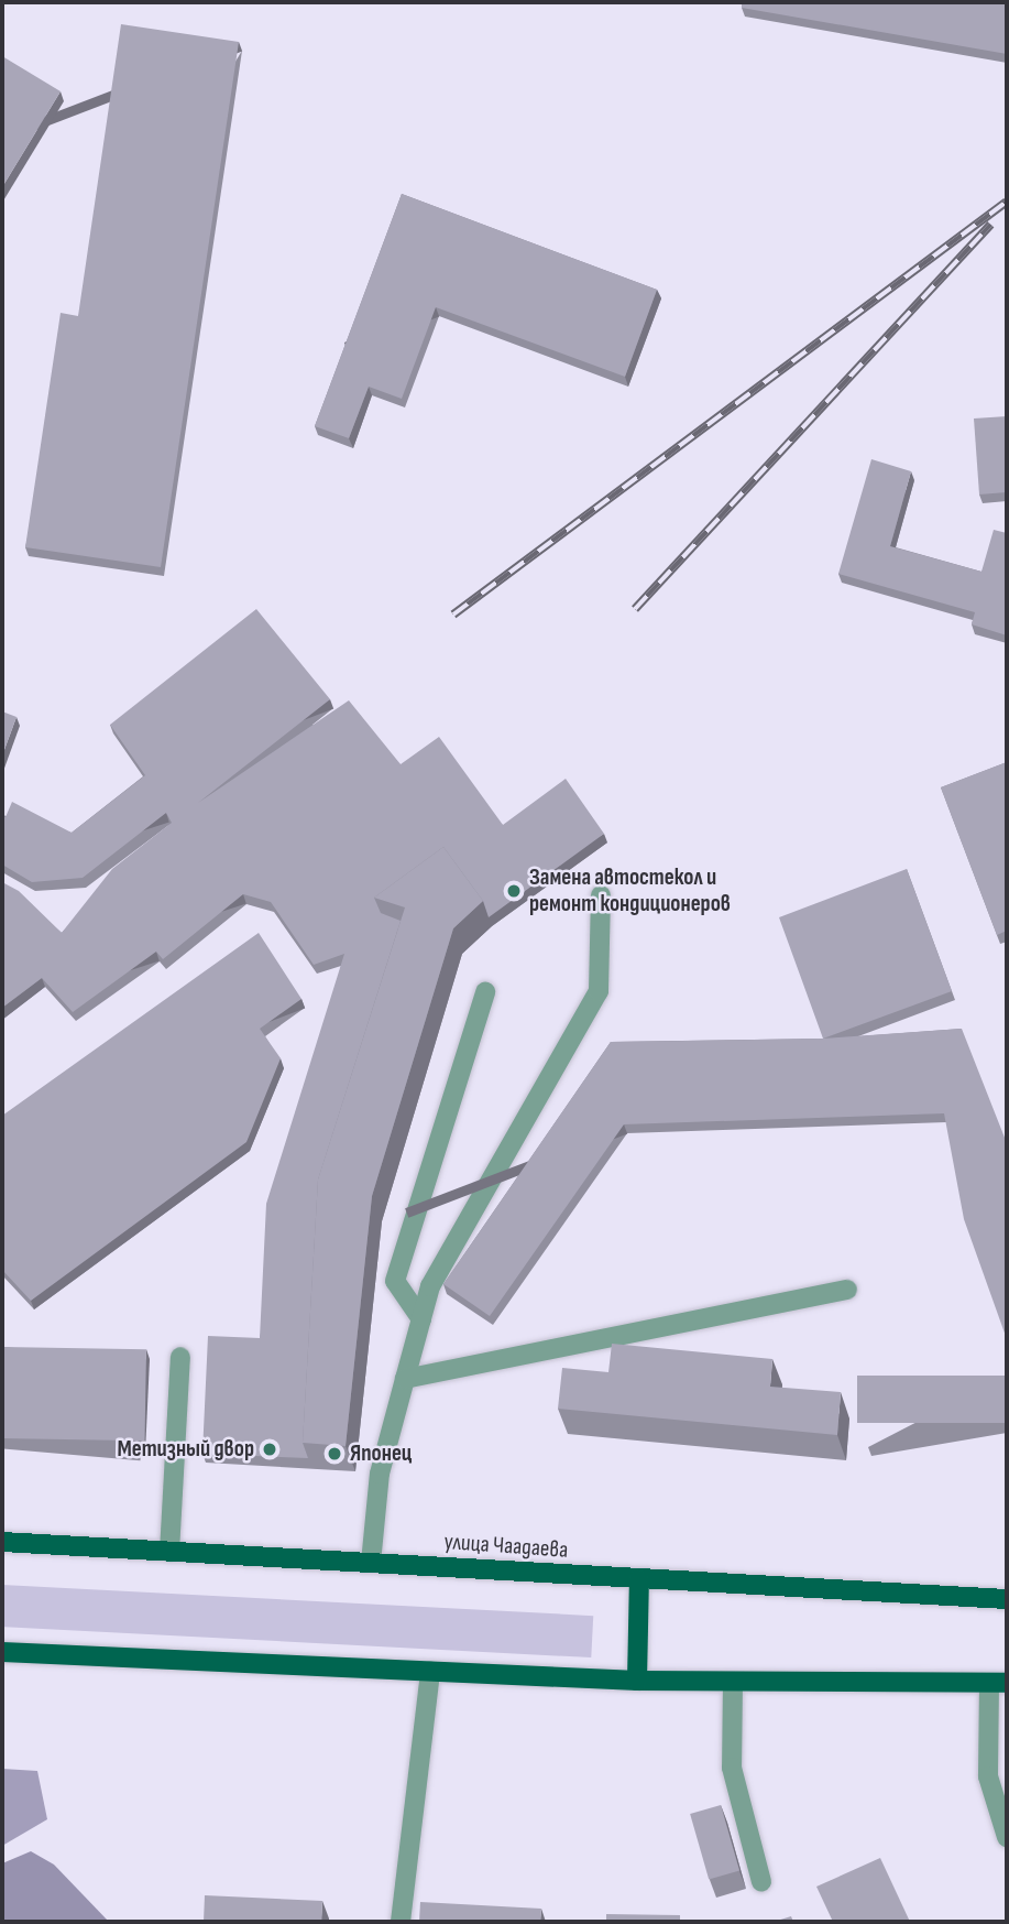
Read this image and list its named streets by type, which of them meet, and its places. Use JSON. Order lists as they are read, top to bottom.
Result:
{
  "streets": {
    "main road": ["улица Чаадаева"]
  },
  "places": ["Замена автостекол и ремонт кондиционеров", "Метизный двор", "Японец"]
}
